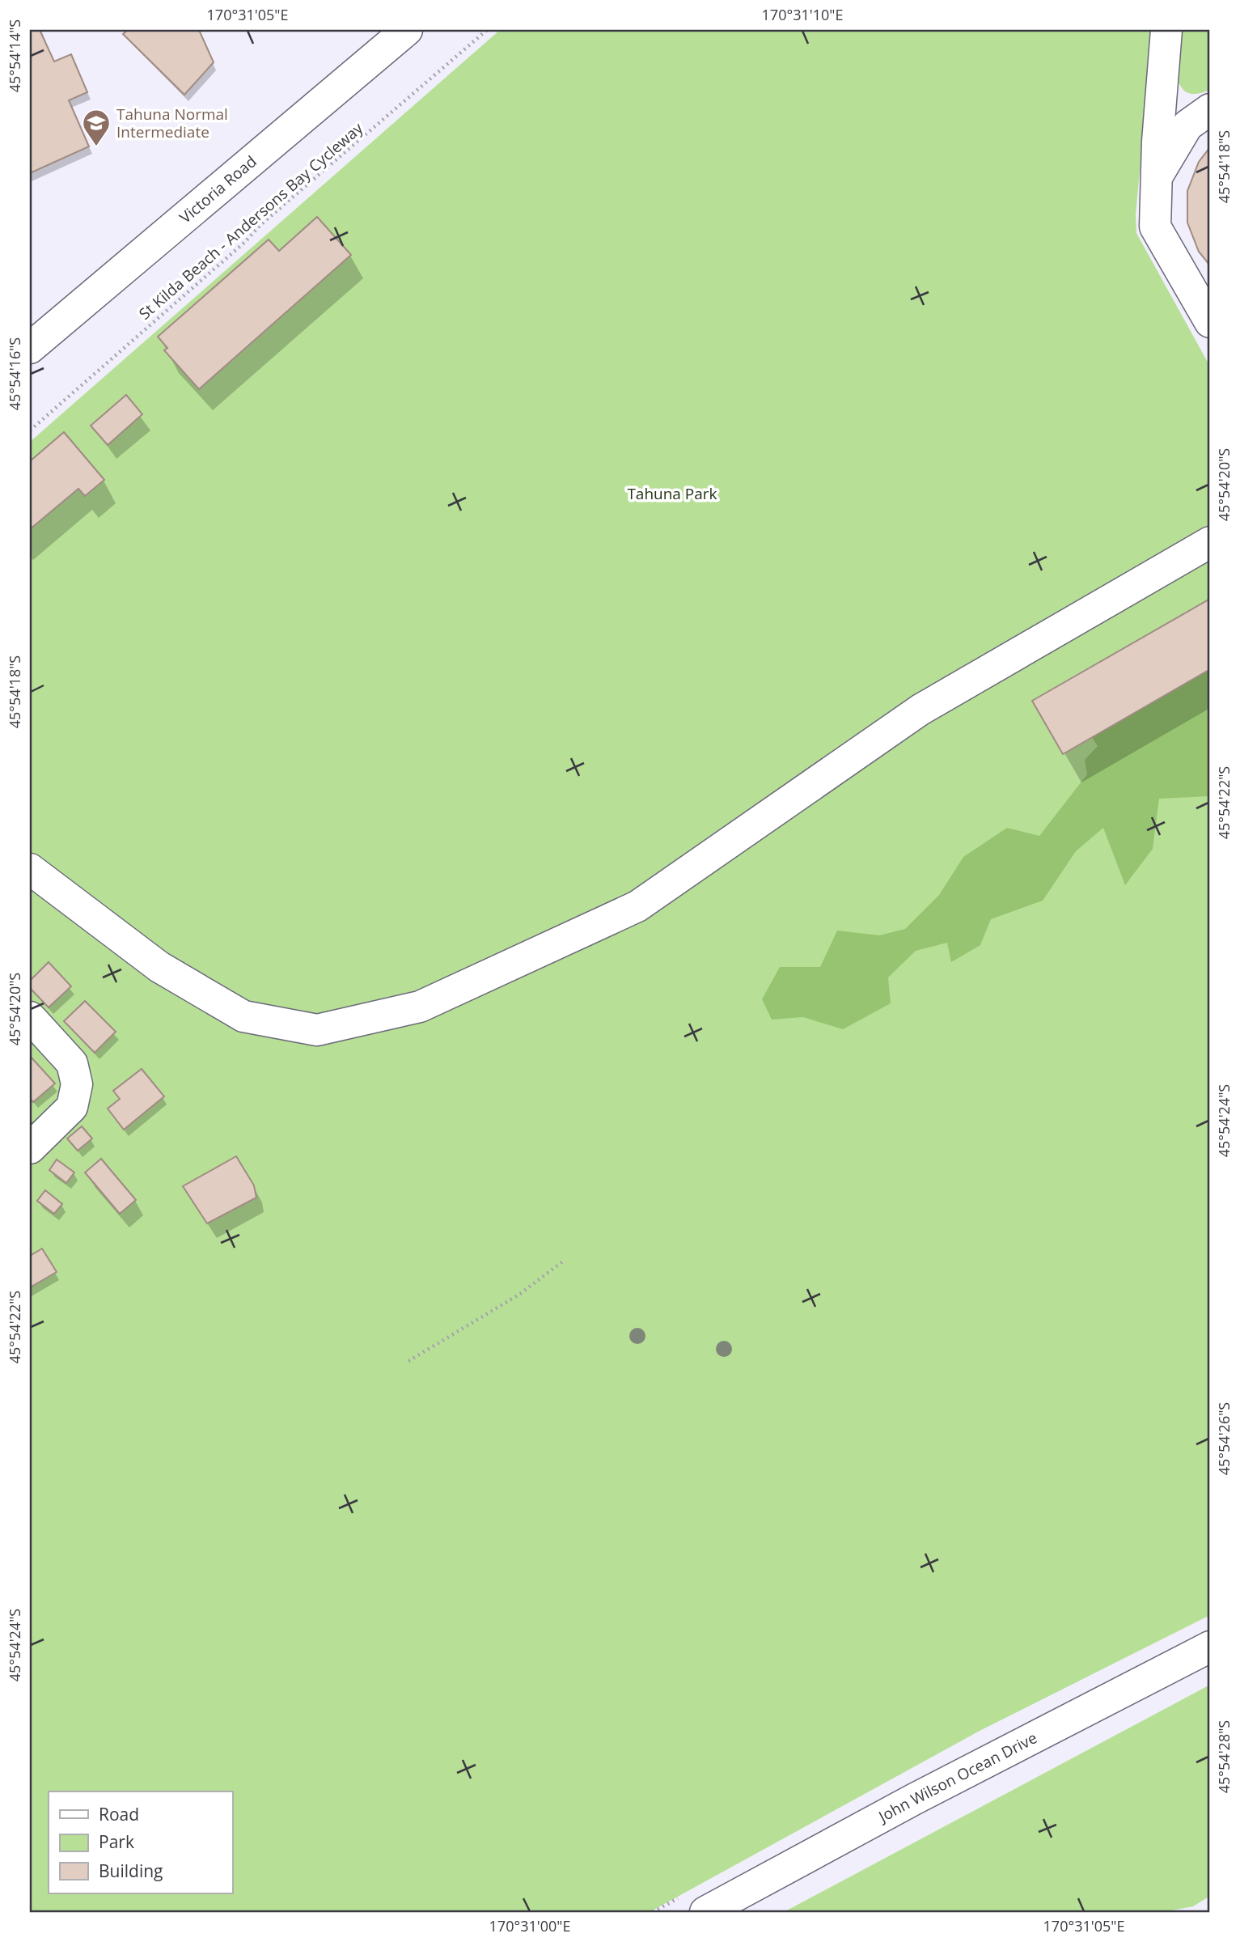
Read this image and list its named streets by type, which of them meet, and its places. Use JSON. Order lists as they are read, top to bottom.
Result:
{
  "streets": {
    "street": ["Victoria Road", "John Wilson Ocean Drive"],
    "path": ["St Kilda Beach - Andersons Bay Cycleway"]
  },
  "parks": ["Tahuna Park"],
  "places": {
    "school or university": ["Tahuna Normal Intermediate"]
  },
  "legend": ["Road", "Park", "Building"],
  "coordinates": [
    "170°31'05\"E",
    "170°31'10\"E",
    "45°54'14\"S",
    "45°54'18\"S",
    "45°54'16\"S",
    "45°54'20\"S",
    "45°54'22\"S",
    "45°54'24\"S",
    "45°54'26\"S",
    "45°54'28\"S",
    "170°31'00\"E"
  ]
}
